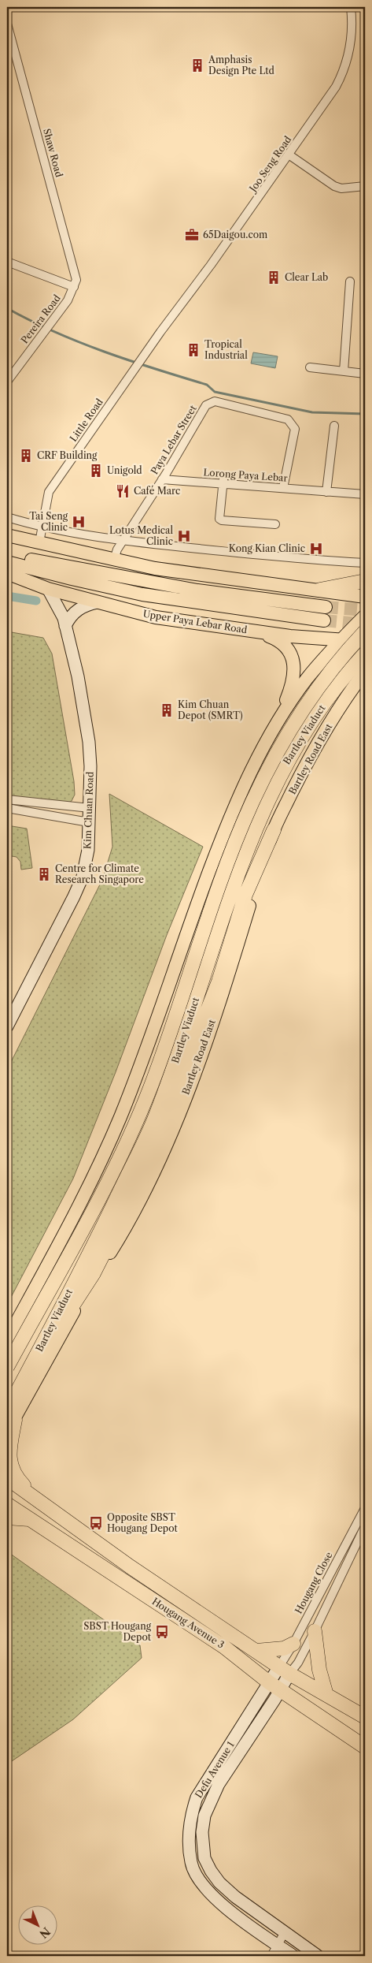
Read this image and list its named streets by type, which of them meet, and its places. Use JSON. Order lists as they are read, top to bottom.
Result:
{
  "streets": {
    "highway": ["Bartley Viaduct", "Hougang Avenue 3"],
    "main road": [
      "Upper Paya Lebar Road",
      "Bartley Road East",
      "Kim Chuan Road",
      "Defu Avenue 1"
    ],
    "street": [
      "Shaw Road",
      "Joo Seng Road",
      "Pereira Road",
      "Little Road",
      "Paya Lebar Street",
      "Lorong Paya Lebar",
      "Hougang Close"
    ]
  },
  "crossings": [
    ["Shaw Road", "Pereira Road"],
    ["Joo Seng Road", "Little Road"],
    ["Paya Lebar Street", "Lorong Paya Lebar"],
    ["Upper Paya Lebar Road", "Kim Chuan Road"],
    ["Bartley Viaduct", "Bartley Road East"],
    ["Bartley Viaduct", "Hougang Avenue 3"],
    ["Hougang Close", "Hougang Avenue 3"],
    ["Hougang Close", "Defu Avenue 1"],
    ["Hougang Avenue 3", "Defu Avenue 1"]
  ],
  "places": {
    "building": [
      "Amphasis Design Pte Ltd",
      "Clear Lab",
      "Tropical Industrial",
      "CRF Building",
      "Unigold",
      "Kim Chuan Depot (SMRT)",
      "Centre for Climate Research Singapore"
    ],
    "office": ["65Daigou.com"],
    "restaurant": ["Café Marc"],
    "hospital": ["Tai Seng Clinic", "Lotus Medical Clinic", "Kong Kian Clinic"],
    "bus stop": ["Opposite SBST Hougang Depot", "SBST Hougang Depot"]
  },
  "north": "bottom right"
}
